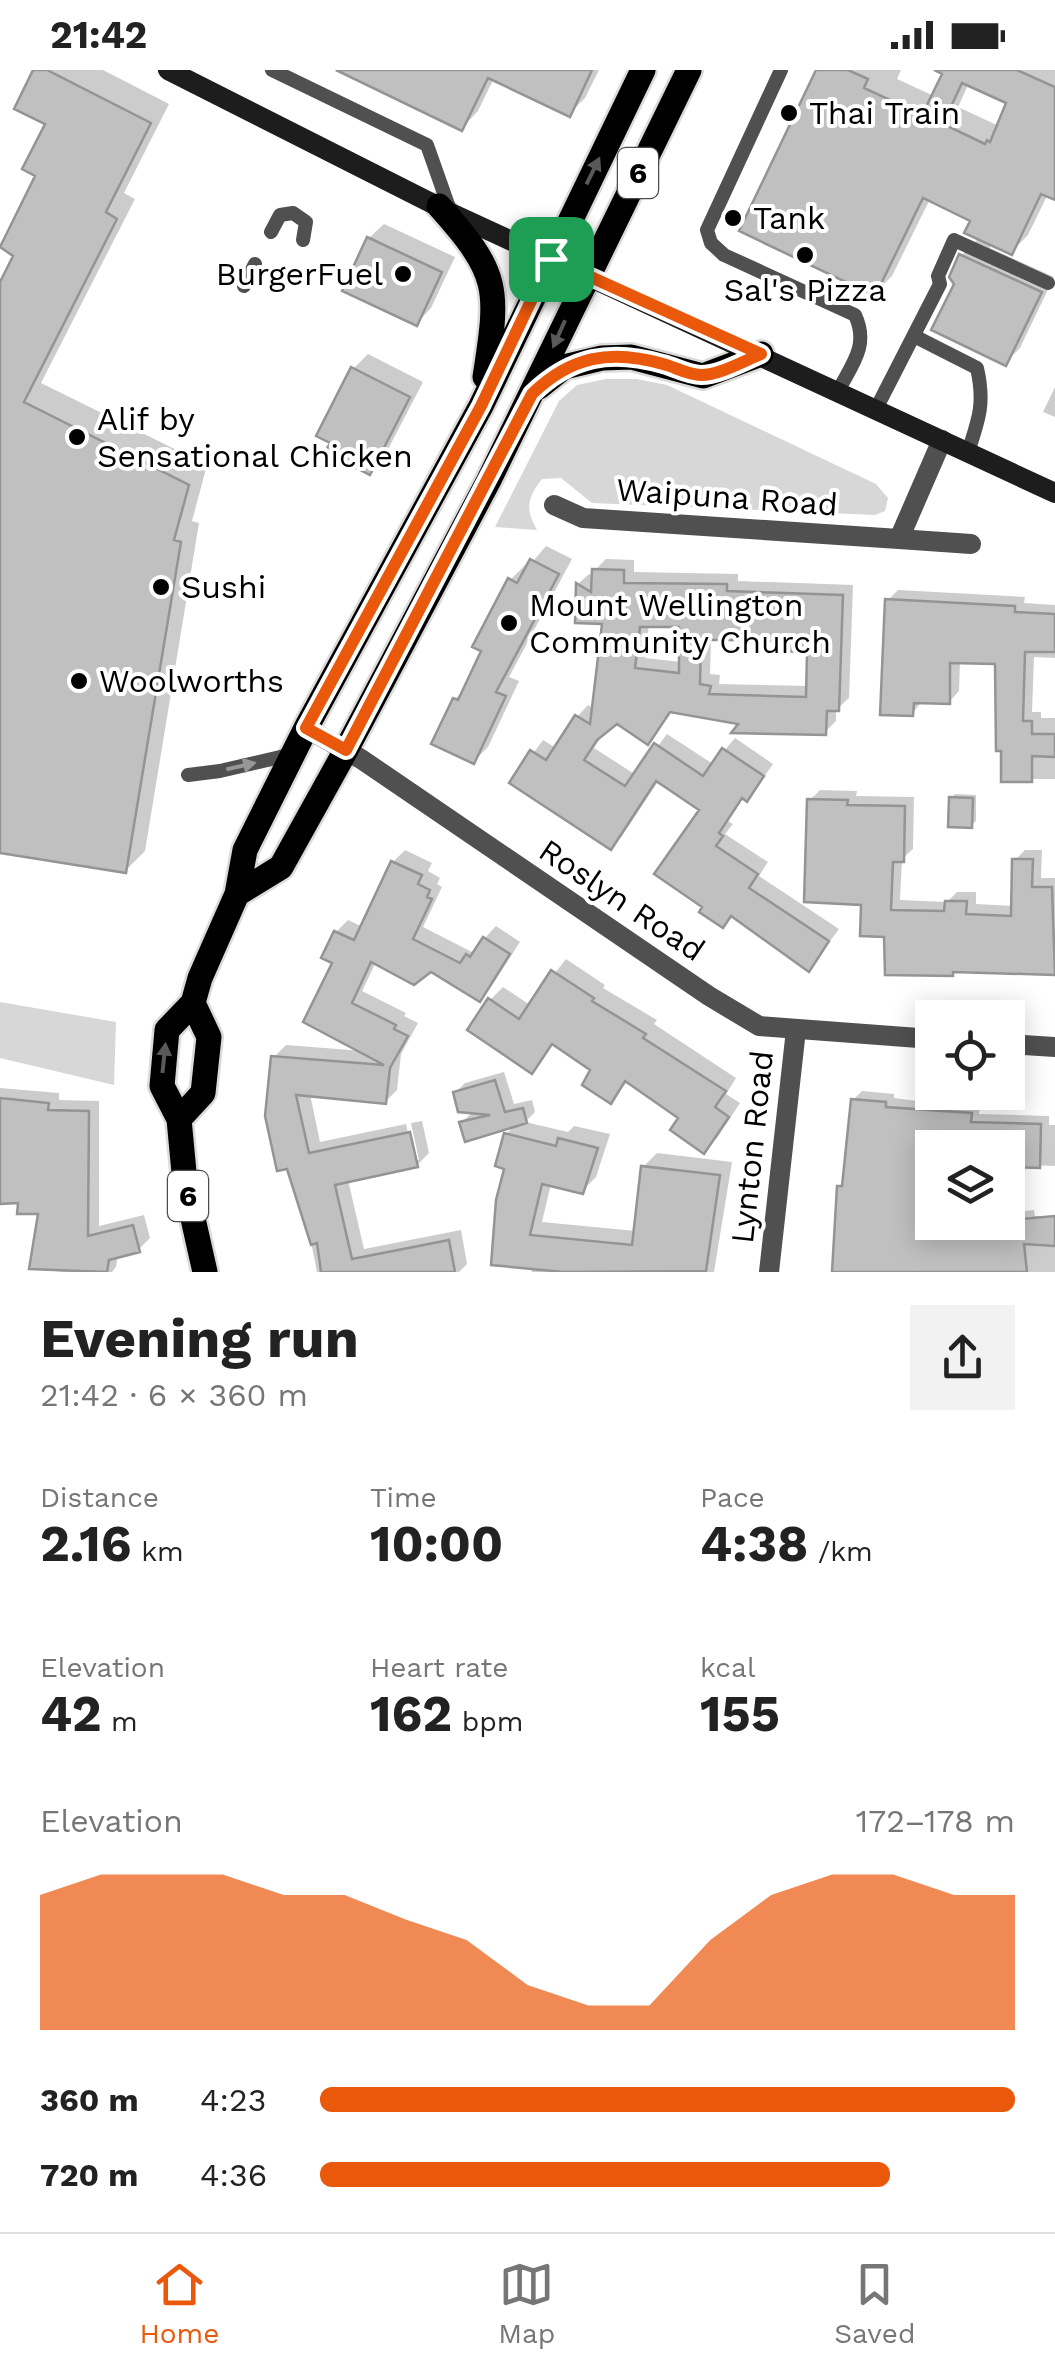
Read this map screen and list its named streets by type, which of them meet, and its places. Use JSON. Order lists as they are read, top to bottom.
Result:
{
  "streets": {
    "main road": ["6"],
    "street": ["Waipuna Road", "Roslyn Road", "Lynton Road"]
  },
  "crossings": [
    ["6", "Roslyn Road"],
    ["Roslyn Road", "Lynton Road"]
  ],
  "places": [
    "Thai Train",
    "Tank",
    "Sal's Pizza",
    "BurgerFuel",
    "Alif by Sensational Chicken",
    "Sushi",
    "Mount Wellington Community Church",
    "Woolworths"
  ],
  "page": {
    "status": "21:42",
    "heading": ["Evening run", "21:42 · 6 × 360 m"],
    "stats": [
      ["Distance", "2.16 km"],
      ["Time", "10:00"],
      ["Pace", "4:38 /km"],
      ["Elevation", "42 m"],
      ["Heart rate", "162 bpm"],
      ["kcal", "155"]
    ],
    "chart": ["Elevation", "172–178 m"],
    "list": [
      {
        "name": "360 m",
        "note": "4:23"
      },
      {
        "name": "720 m",
        "note": "4:36"
      }
    ],
    "tabs": ["Home", "Map", "Saved"]
  }
}
